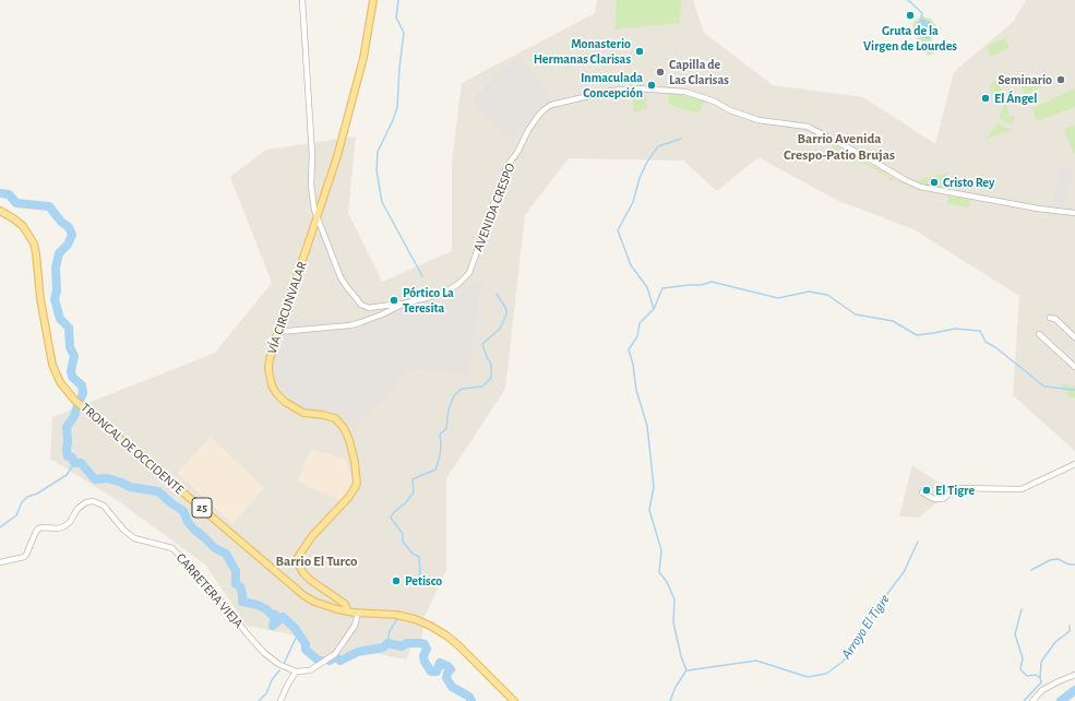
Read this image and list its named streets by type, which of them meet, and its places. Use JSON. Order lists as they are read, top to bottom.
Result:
{
  "streets": {
    "main road": ["VÍA CIRCUNVALAR", "TRONCAL DE OCCIDENTE", "25"],
    "street": ["AVENIDA CRESPO", "CARRETERA VIEJA"]
  },
  "crossings": [
    ["AVENIDA CRESPO", "VÍA CIRCUNVALAR"],
    ["VÍA CIRCUNVALAR", "TRONCAL DE OCCIDENTE"]
  ],
  "districts": ["Barrio Avenida Crespo-Patio Brujas", "Barrio El Turco"],
  "water": ["Arroyo El Tigre"],
  "places": [
    "Gruta de la Virgen de Lourdes",
    "Monasterio Hermanas Clarisas",
    "Capilla de Las Clarisas",
    "Seminario",
    "Inmaculada Concepción",
    "El Ángel",
    "Cristo Rey",
    "Pórtico La Teresita",
    "El Tigre",
    "Petisco"
  ]
}
